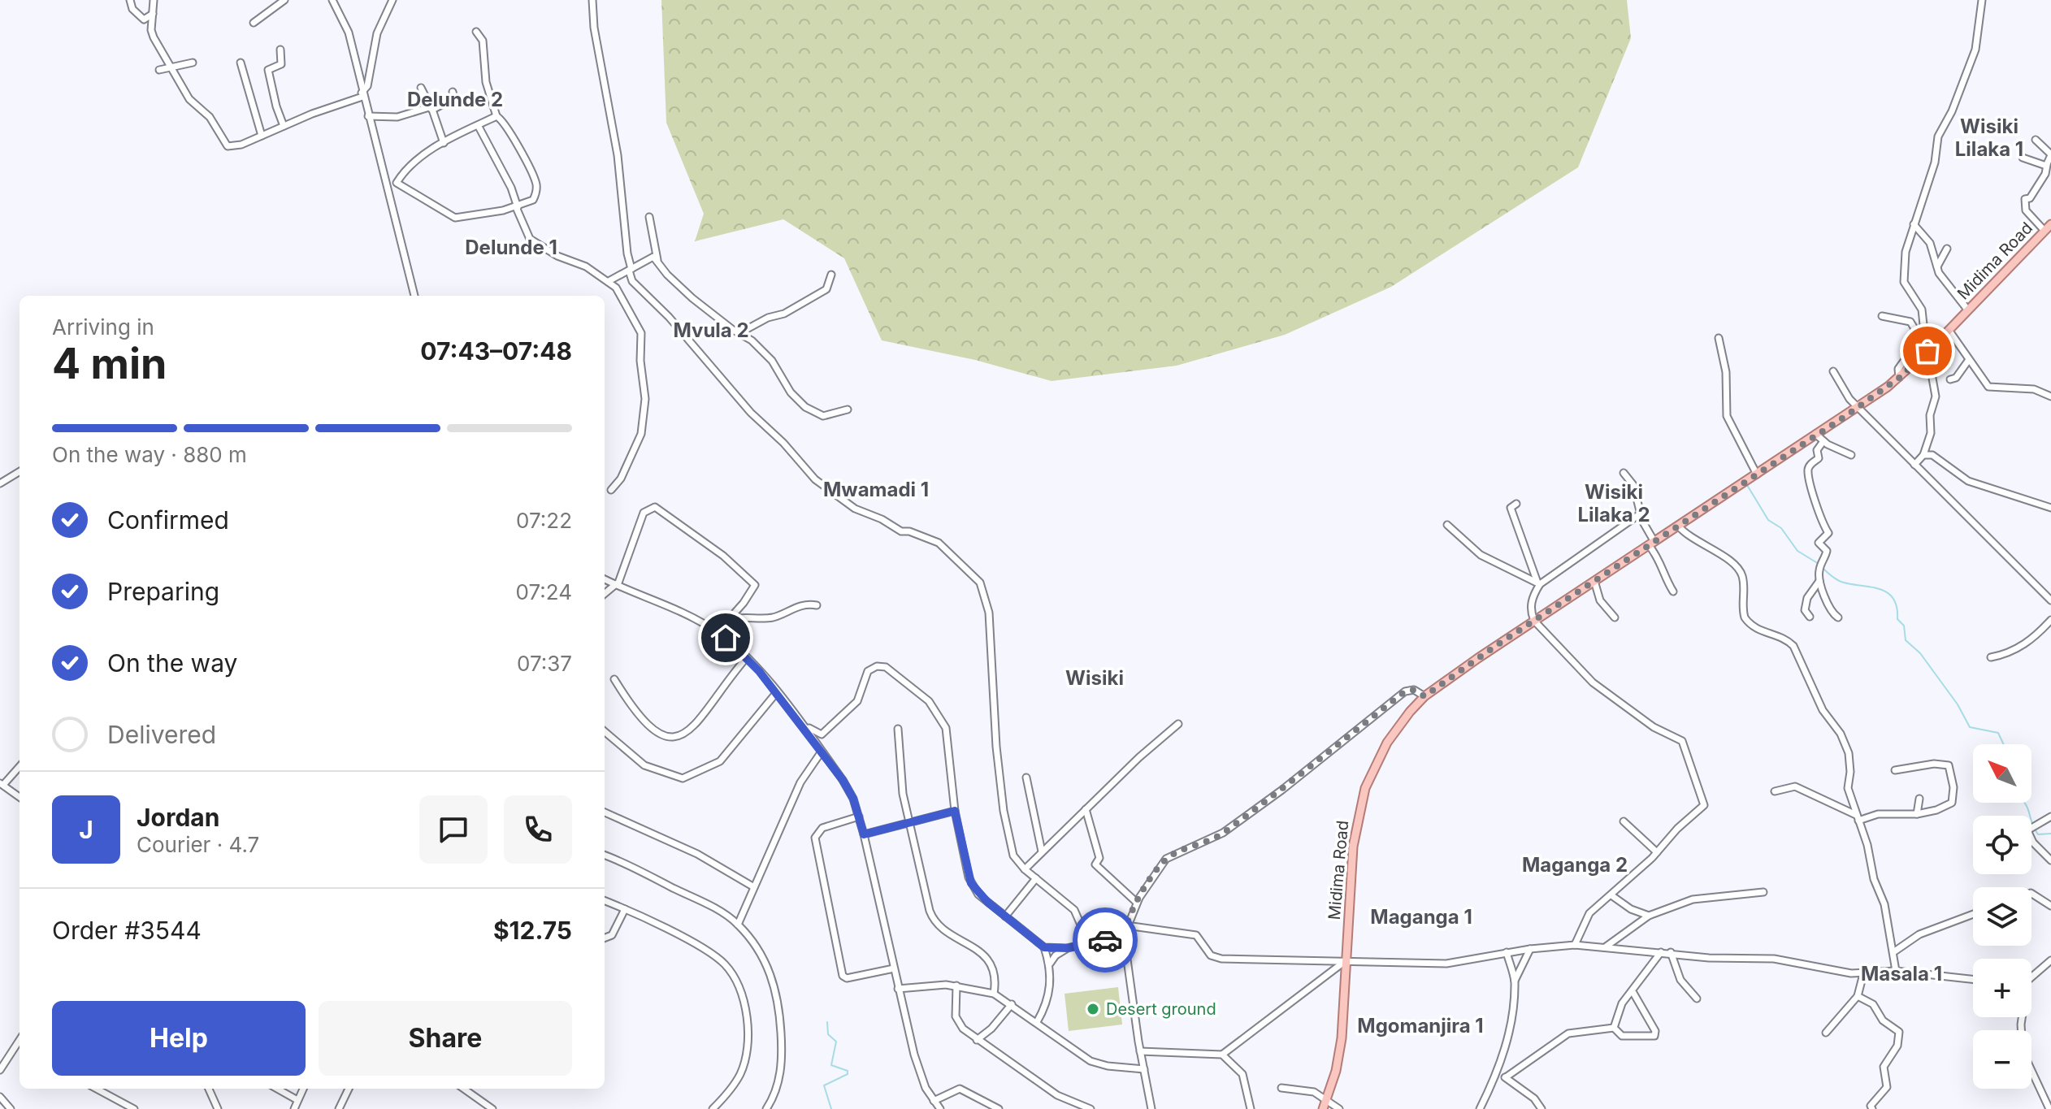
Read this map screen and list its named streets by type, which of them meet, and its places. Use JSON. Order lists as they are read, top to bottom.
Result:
{
  "streets": {
    "main road": ["Midima Road"]
  },
  "districts": [
    "Delunde 2",
    "Wisiki Lilaka 1",
    "Delunde 1",
    "Mvula 2",
    "Mwamadi 1",
    "Wisiki Lilaka 2",
    "Wisiki",
    "Maganga 2",
    "Maganga 1",
    "Masala 1",
    "Mgomanjira 1"
  ],
  "places": ["Desert ground"],
  "north": "top left",
  "page": {
    "heading": ["4 min", "Arriving in", "07:43–07:48"],
    "panel": [
      "Jordan",
      "Courier · 4.7",
      "Order #3544",
      "$12.75"
    ],
    "bar": "On the way · 880 m",
    "list": [
      ["Confirmed", "07:22"],
      ["Preparing", "07:24"],
      ["On the way", "07:37"],
      "Delivered"
    ],
    "map_buttons": ["+", "−"],
    "round": "J",
    "buttons": ["Help", "Share"]
  }
}
